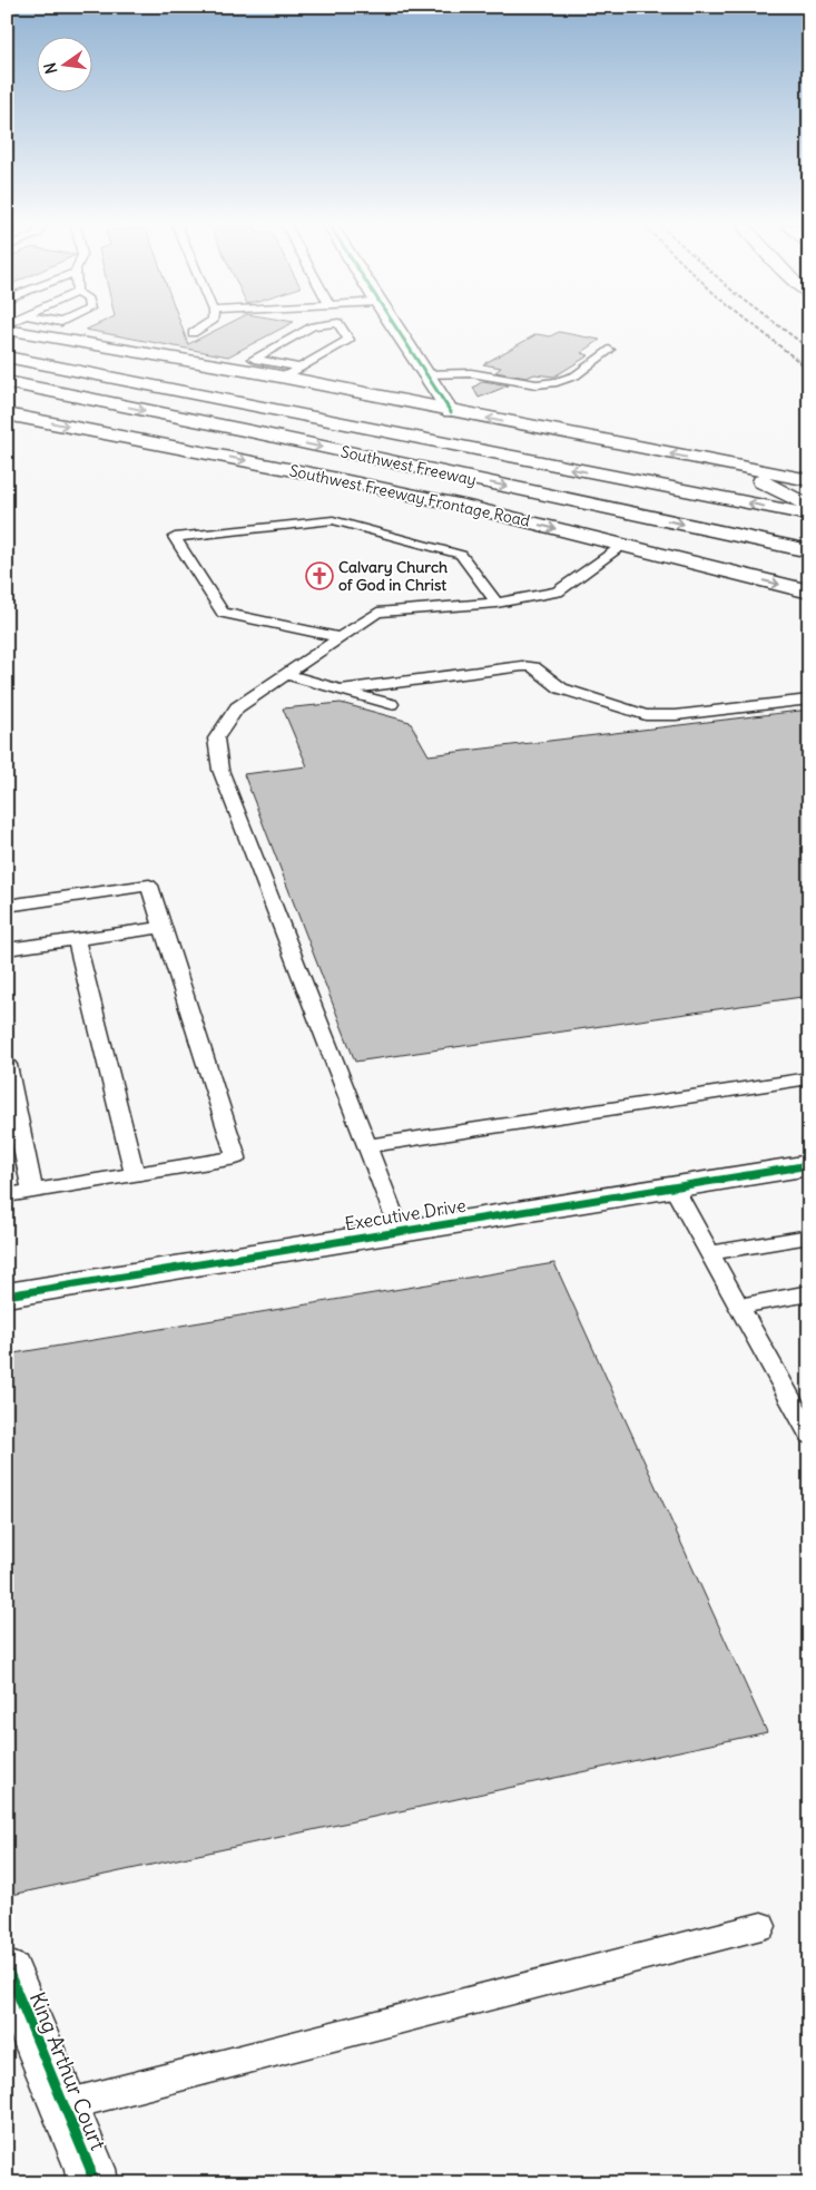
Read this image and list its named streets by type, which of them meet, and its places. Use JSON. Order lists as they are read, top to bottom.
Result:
{
  "streets": {
    "main road": [
      "Southwest Freeway",
      "Southwest Freeway Frontage Road",
      "Executive Drive",
      "King Arthur Court"
    ]
  },
  "places": {
    "church": ["Calvary Church of God in Christ"]
  },
  "north": "left"
}
